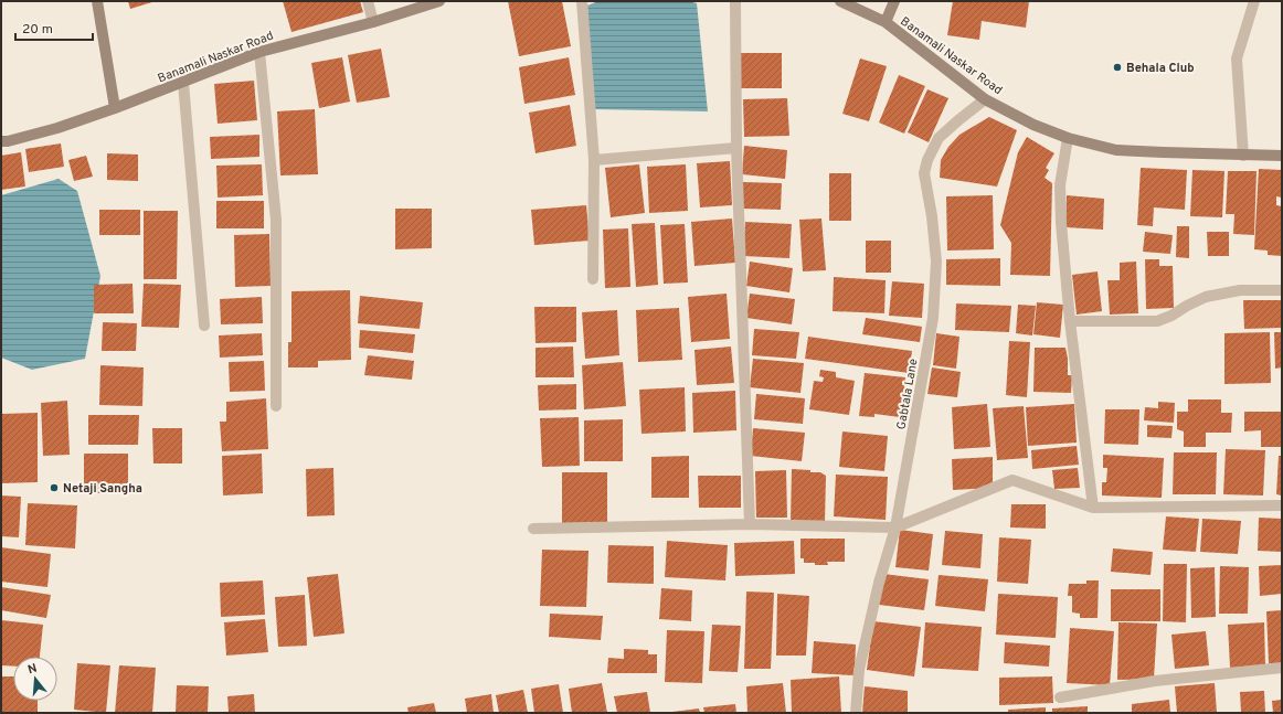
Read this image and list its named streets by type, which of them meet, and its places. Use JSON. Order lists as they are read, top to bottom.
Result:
{
  "streets": {
    "street": ["Banamali Naskar Road", "Gabtala Lane"]
  },
  "crossings": [
    ["Banamali Naskar Road", "Gabtala Lane"]
  ],
  "places": ["Behala Club", "Netaji Sangha"],
  "scale_bar": "20 m",
  "north": "top"
}
